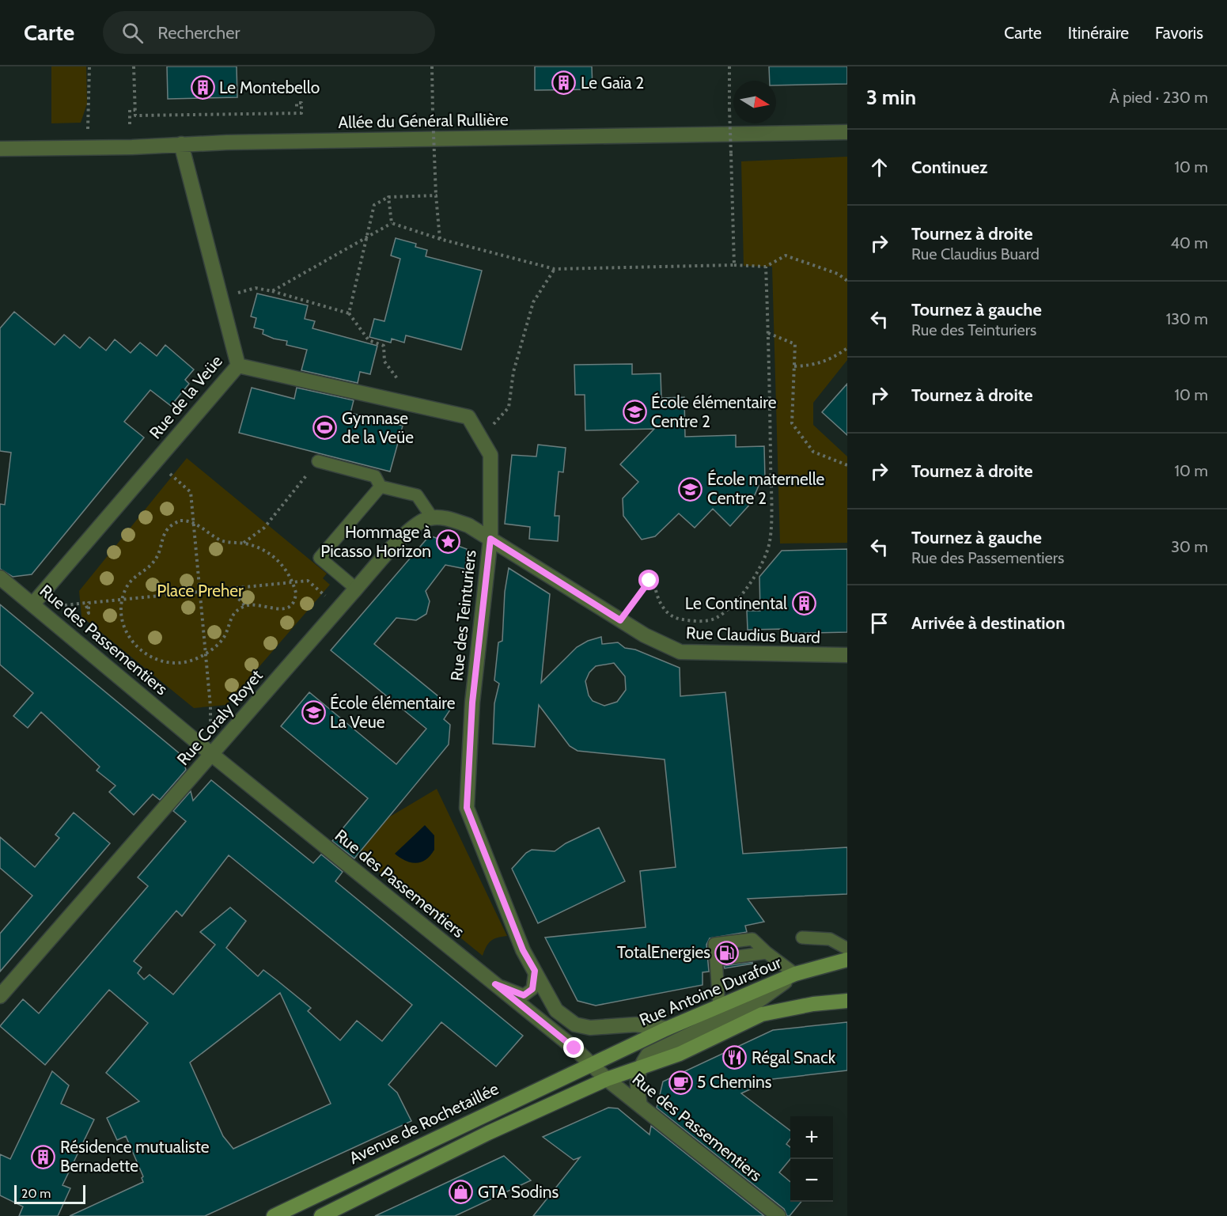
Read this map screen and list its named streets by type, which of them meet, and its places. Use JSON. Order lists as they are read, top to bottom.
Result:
{
  "streets": {
    "street": [
      "Allée du Général Rullière",
      "Rue de la Veüe",
      "Rue des Teinturiers",
      "Rue Claudius Buard",
      "Rue des Passementiers",
      "Rue Coraly Royet",
      "Rue Antoine Durafour",
      "Avenue de Rochetaillée"
    ]
  },
  "crossings": [
    ["Allée du Général Rullière", "Rue de la Veüe"],
    ["Rue de la Veüe", "Rue des Teinturiers"],
    ["Rue de la Veüe", "Rue des Passementiers"],
    ["Rue des Teinturiers", "Rue Claudius Buard"],
    ["Rue des Teinturiers", "Rue Antoine Durafour"],
    ["Rue des Passementiers", "Rue Coraly Royet"],
    ["Rue des Passementiers", "Rue Antoine Durafour"],
    ["Rue des Passementiers", "Avenue de Rochetaillée"],
    ["Rue Antoine Durafour", "Avenue de Rochetaillée"]
  ],
  "parks": ["Place Preher"],
  "places": {
    "building": [
      "Le Gaïa 2",
      "Le Montebello",
      "Le Continental",
      "Résidence mutualiste Bernadette"
    ],
    "school or university": ["École élémentaire Centre 2", "École maternelle Centre 2", "École élémentaire La Veue"],
    "sports": ["Gymnase de la Veüe"],
    "place": ["Hommage à Picasso Horizon"],
    "fuel station": ["TotalEnergies"],
    "restaurant": ["Régal Snack"],
    "cafe": ["5 Chemins"],
    "shop": ["GTA Sodins"]
  },
  "scale_bar": "20 m",
  "north": "right",
  "page": {
    "header": "Carte",
    "search": "Rechercher",
    "nav": ["Carte", "Itinéraire", "Favoris"],
    "heading": ["3 min", "À pied · 230 m"],
    "list": [
      ["Continuez", "10 m"],
      ["Tournez à droite", "Rue Claudius Buard", "40 m"],
      ["Tournez à gauche", "Rue des Teinturiers", "130 m"],
      ["Tournez à droite", "10 m"],
      ["Tournez à droite", "10 m"],
      ["Tournez à gauche", "Rue des Passementiers", "30 m"],
      "Arrivée à destination"
    ],
    "map_buttons": ["+", "−"],
    "scale": "20 m"
  }
}
